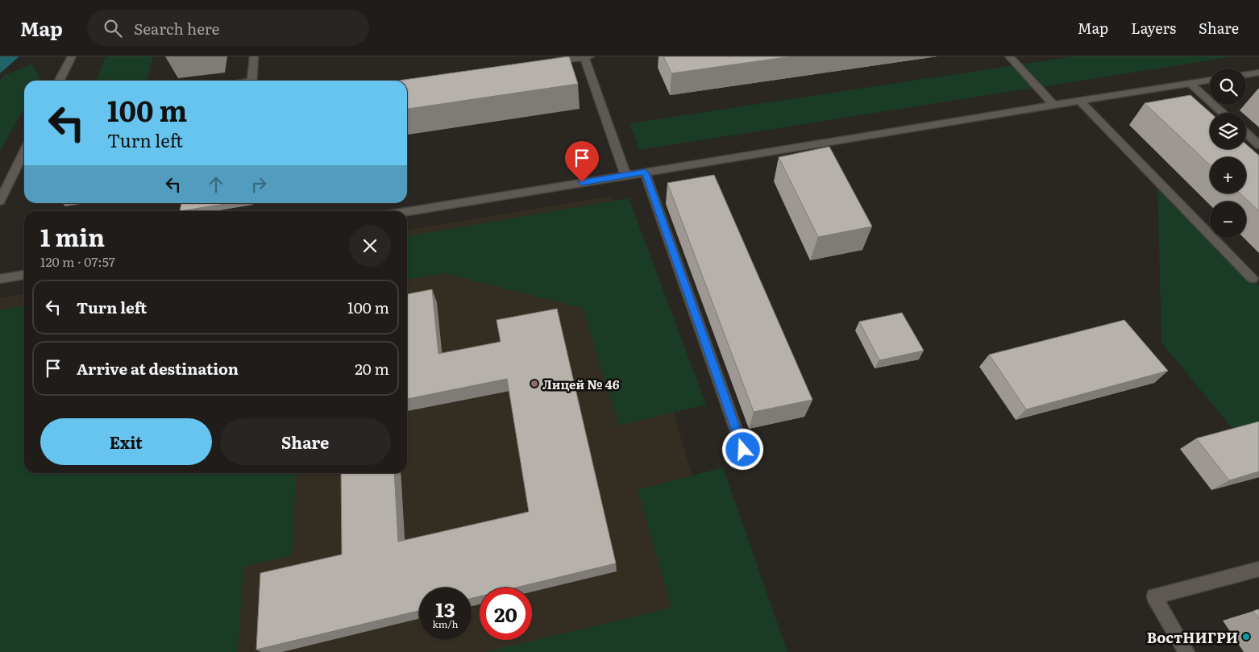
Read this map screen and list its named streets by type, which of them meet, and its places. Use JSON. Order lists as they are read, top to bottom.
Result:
{
  "places": ["Лицей № 46", "ВостНИГРИ"],
  "page": {
    "header": "Map",
    "search": "Search here",
    "nav": ["Map", "Layers", "Share"],
    "map_buttons": ["+", "−"],
    "turn": ["100 m", "Turn left"],
    "heading": ["1 min", "120 m · 07:57"],
    "list": [
      {
        "name": "Turn left",
        "value": "100 m"
      },
      {
        "name": "Arrive at destination",
        "value": "20 m"
      }
    ],
    "buttons": ["Exit", "Share"],
    "speed": "13 km/h",
    "limit": "20"
  }
}
